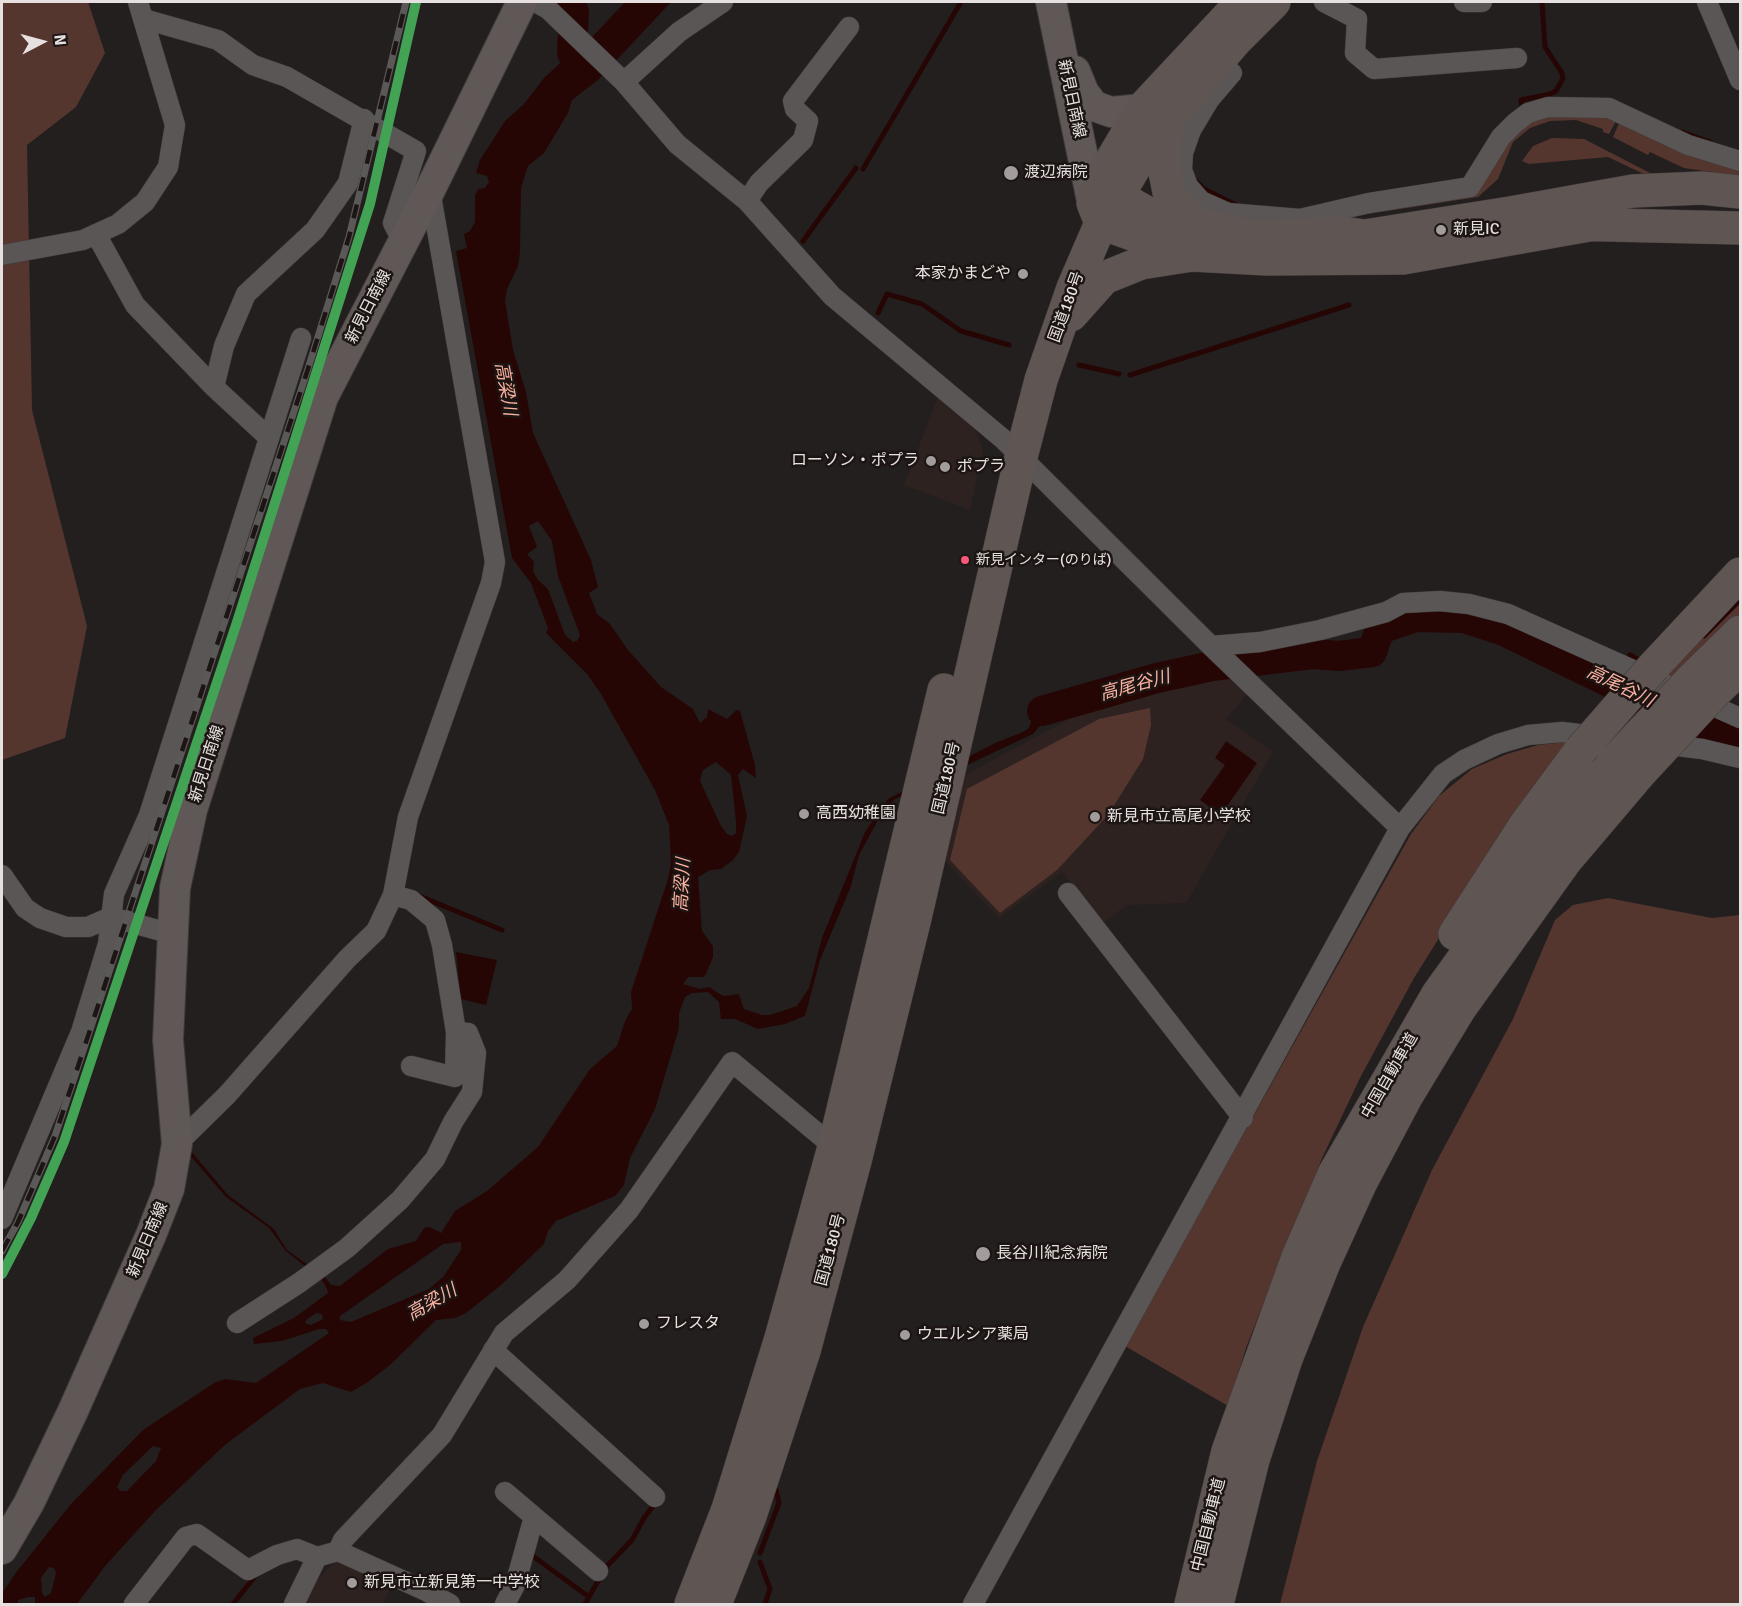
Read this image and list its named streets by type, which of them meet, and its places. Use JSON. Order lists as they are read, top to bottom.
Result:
{
  "streets": {
    "highway": ["国道180号", "中国自動車道"],
    "main road": ["新見日南線"]
  },
  "crossings": [
    ["新見日南線", "国道180号"]
  ],
  "water": ["高梁川", "高尾谷川"],
  "places": [
    "渡辺病院",
    "新見IC",
    "本家かまどや",
    "ローソン・ポプラ",
    "ポプラ",
    "新見インター(のりば)",
    "高西幼稚園",
    "新見市立高尾小学校",
    "長谷川紀念病院",
    "フレスタ",
    "ウエルシア薬局",
    "新見市立新見第一中学校"
  ],
  "north": "right"
}
